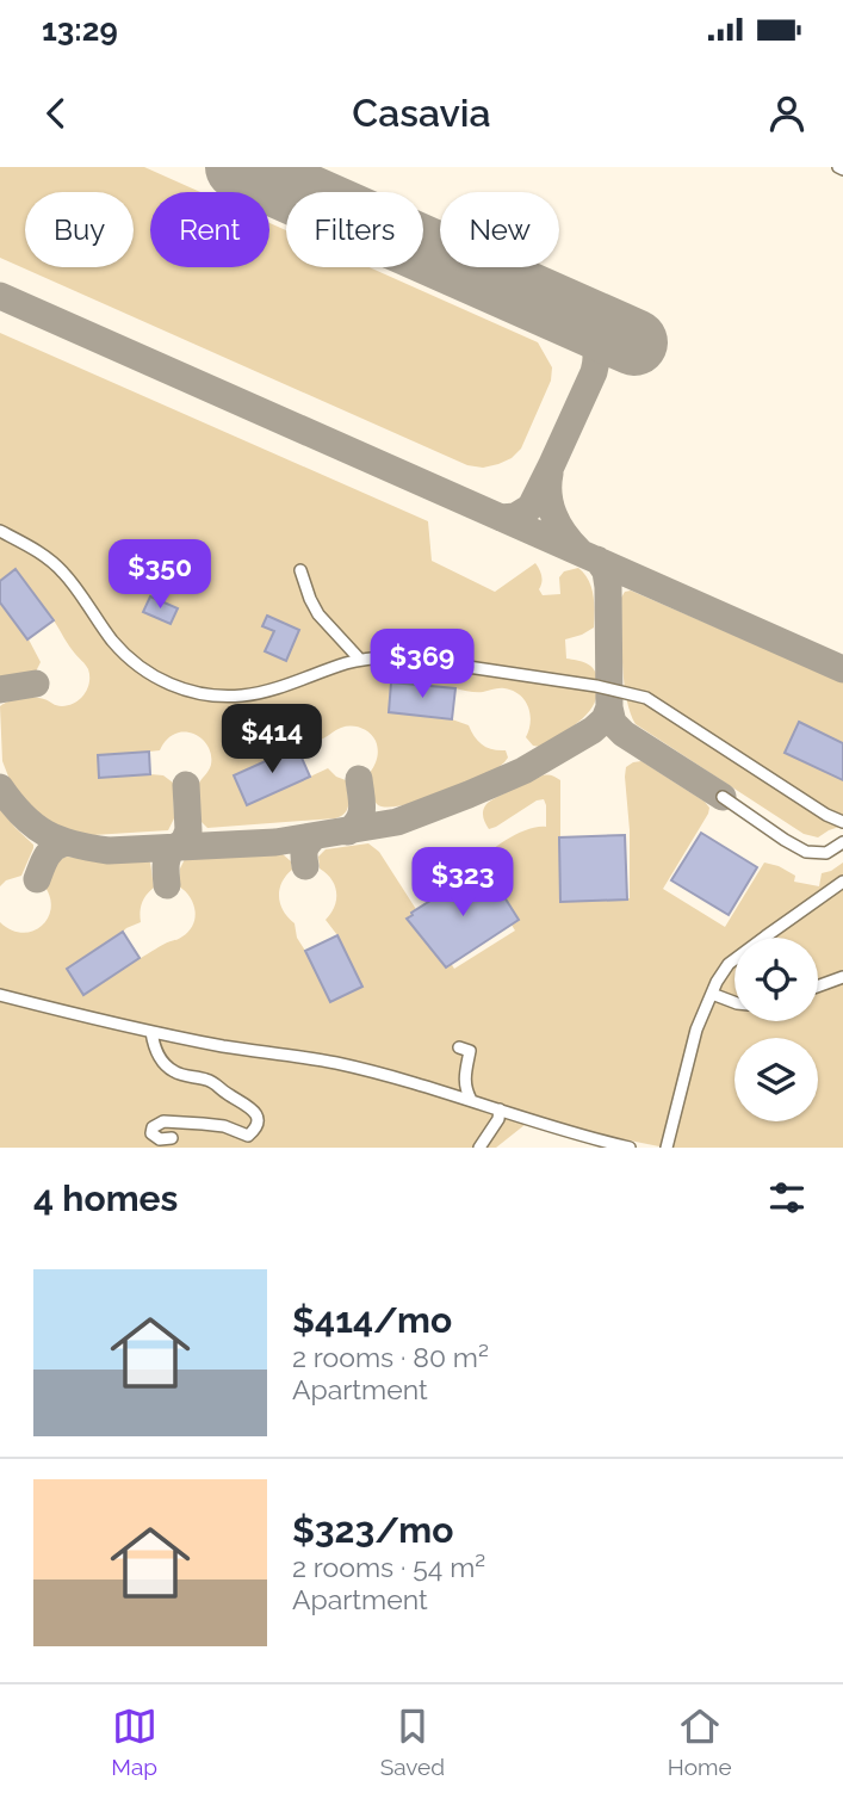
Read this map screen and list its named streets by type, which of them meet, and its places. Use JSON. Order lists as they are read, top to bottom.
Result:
{
  "page": {
    "status": "13:29",
    "header": "Casavia",
    "chip": [
      "Buy",
      "Rent",
      "Filters",
      "New"
    ],
    "price": [
      "$350",
      "$369",
      "$414",
      "$323"
    ],
    "heading": "4 homes",
    "list": [
      {
        "name": "$414/mo",
        "note": "2 rooms · 80 m² · Apartment"
      },
      {
        "name": "$323/mo",
        "note": "2 rooms · 54 m² · Apartment"
      }
    ],
    "tabs": ["Map", "Saved", "Home"]
  }
}
